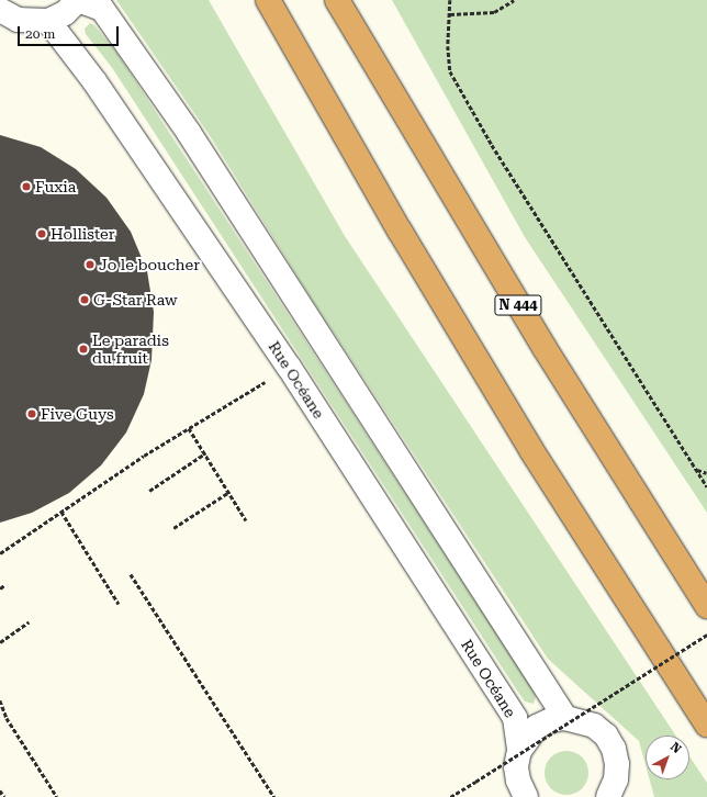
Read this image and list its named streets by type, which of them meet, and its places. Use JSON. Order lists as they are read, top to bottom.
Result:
{
  "streets": {
    "highway": ["N 444"],
    "street": ["Rue Océane"]
  },
  "places": [
    "Fuxia",
    "Hollister",
    "Jo le boucher",
    "G-Star Raw",
    "Le paradis du fruit",
    "Five Guys"
  ],
  "scale_bar": "20 m",
  "north": "top right"
}
